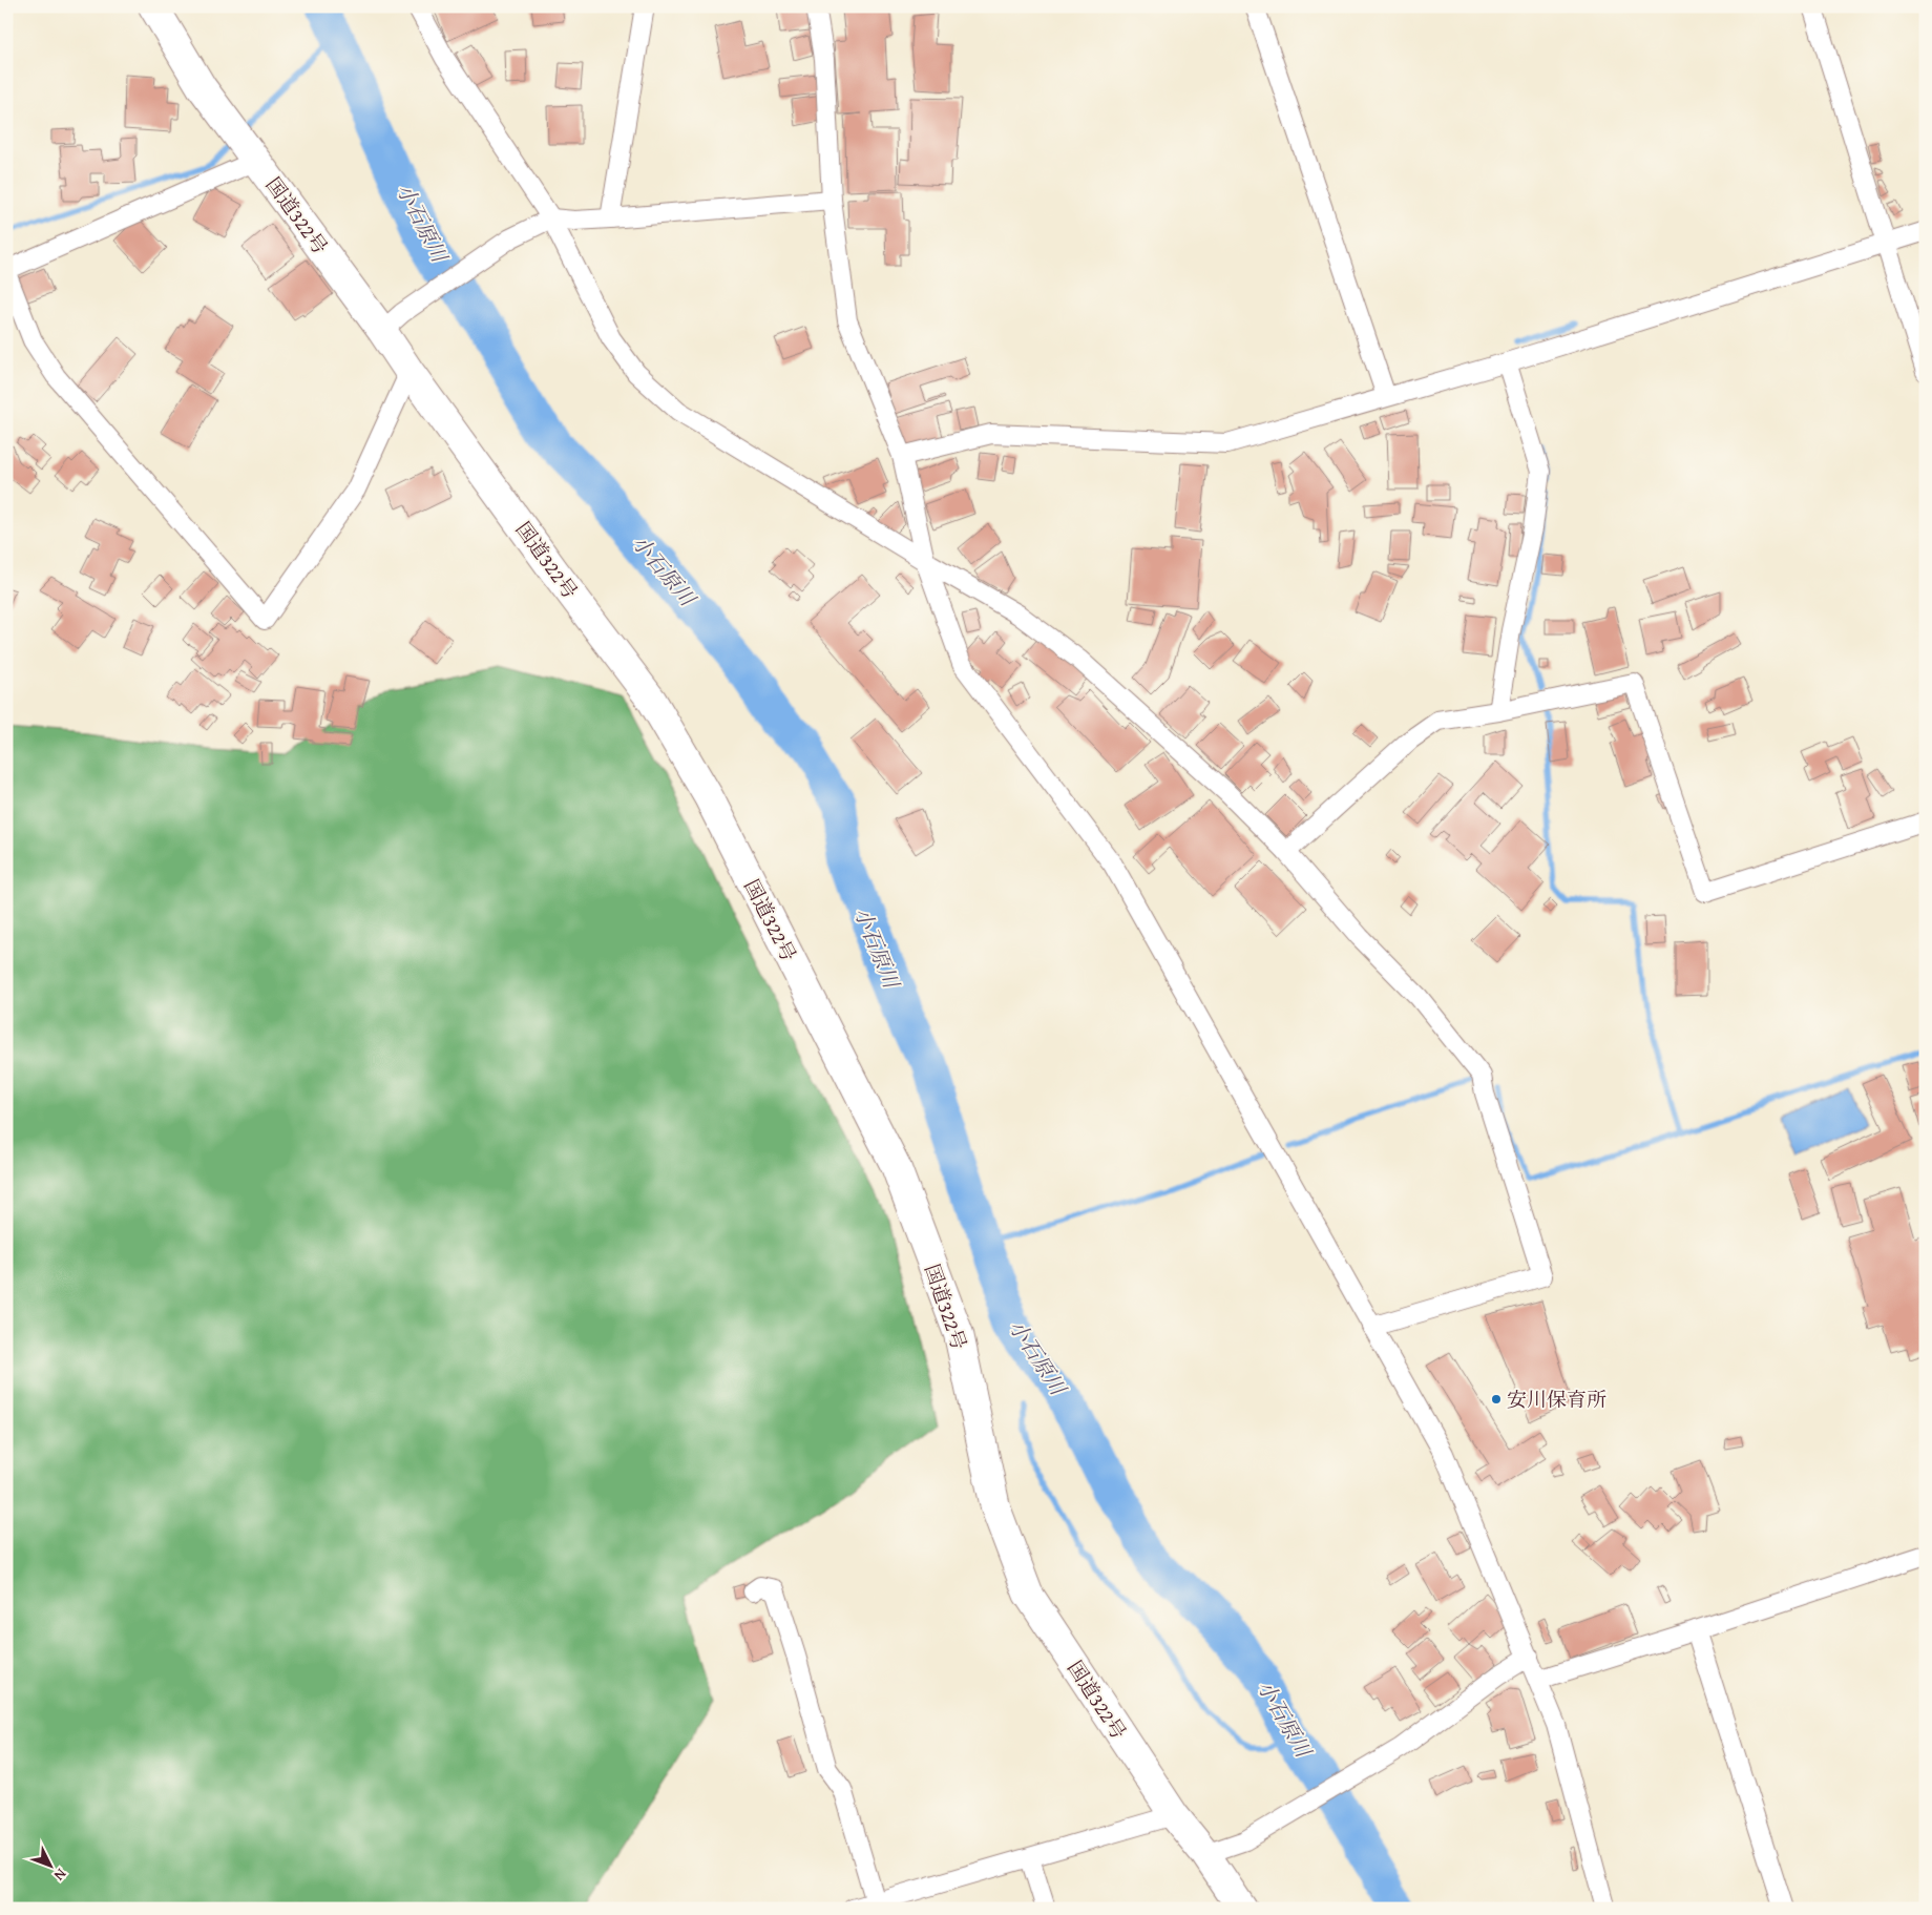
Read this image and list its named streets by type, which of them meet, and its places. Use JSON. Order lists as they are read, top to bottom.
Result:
{
  "streets": {
    "highway": ["国道322号"]
  },
  "water": ["小石原川"],
  "places": ["安川保育所"],
  "north": "bottom right"
}
